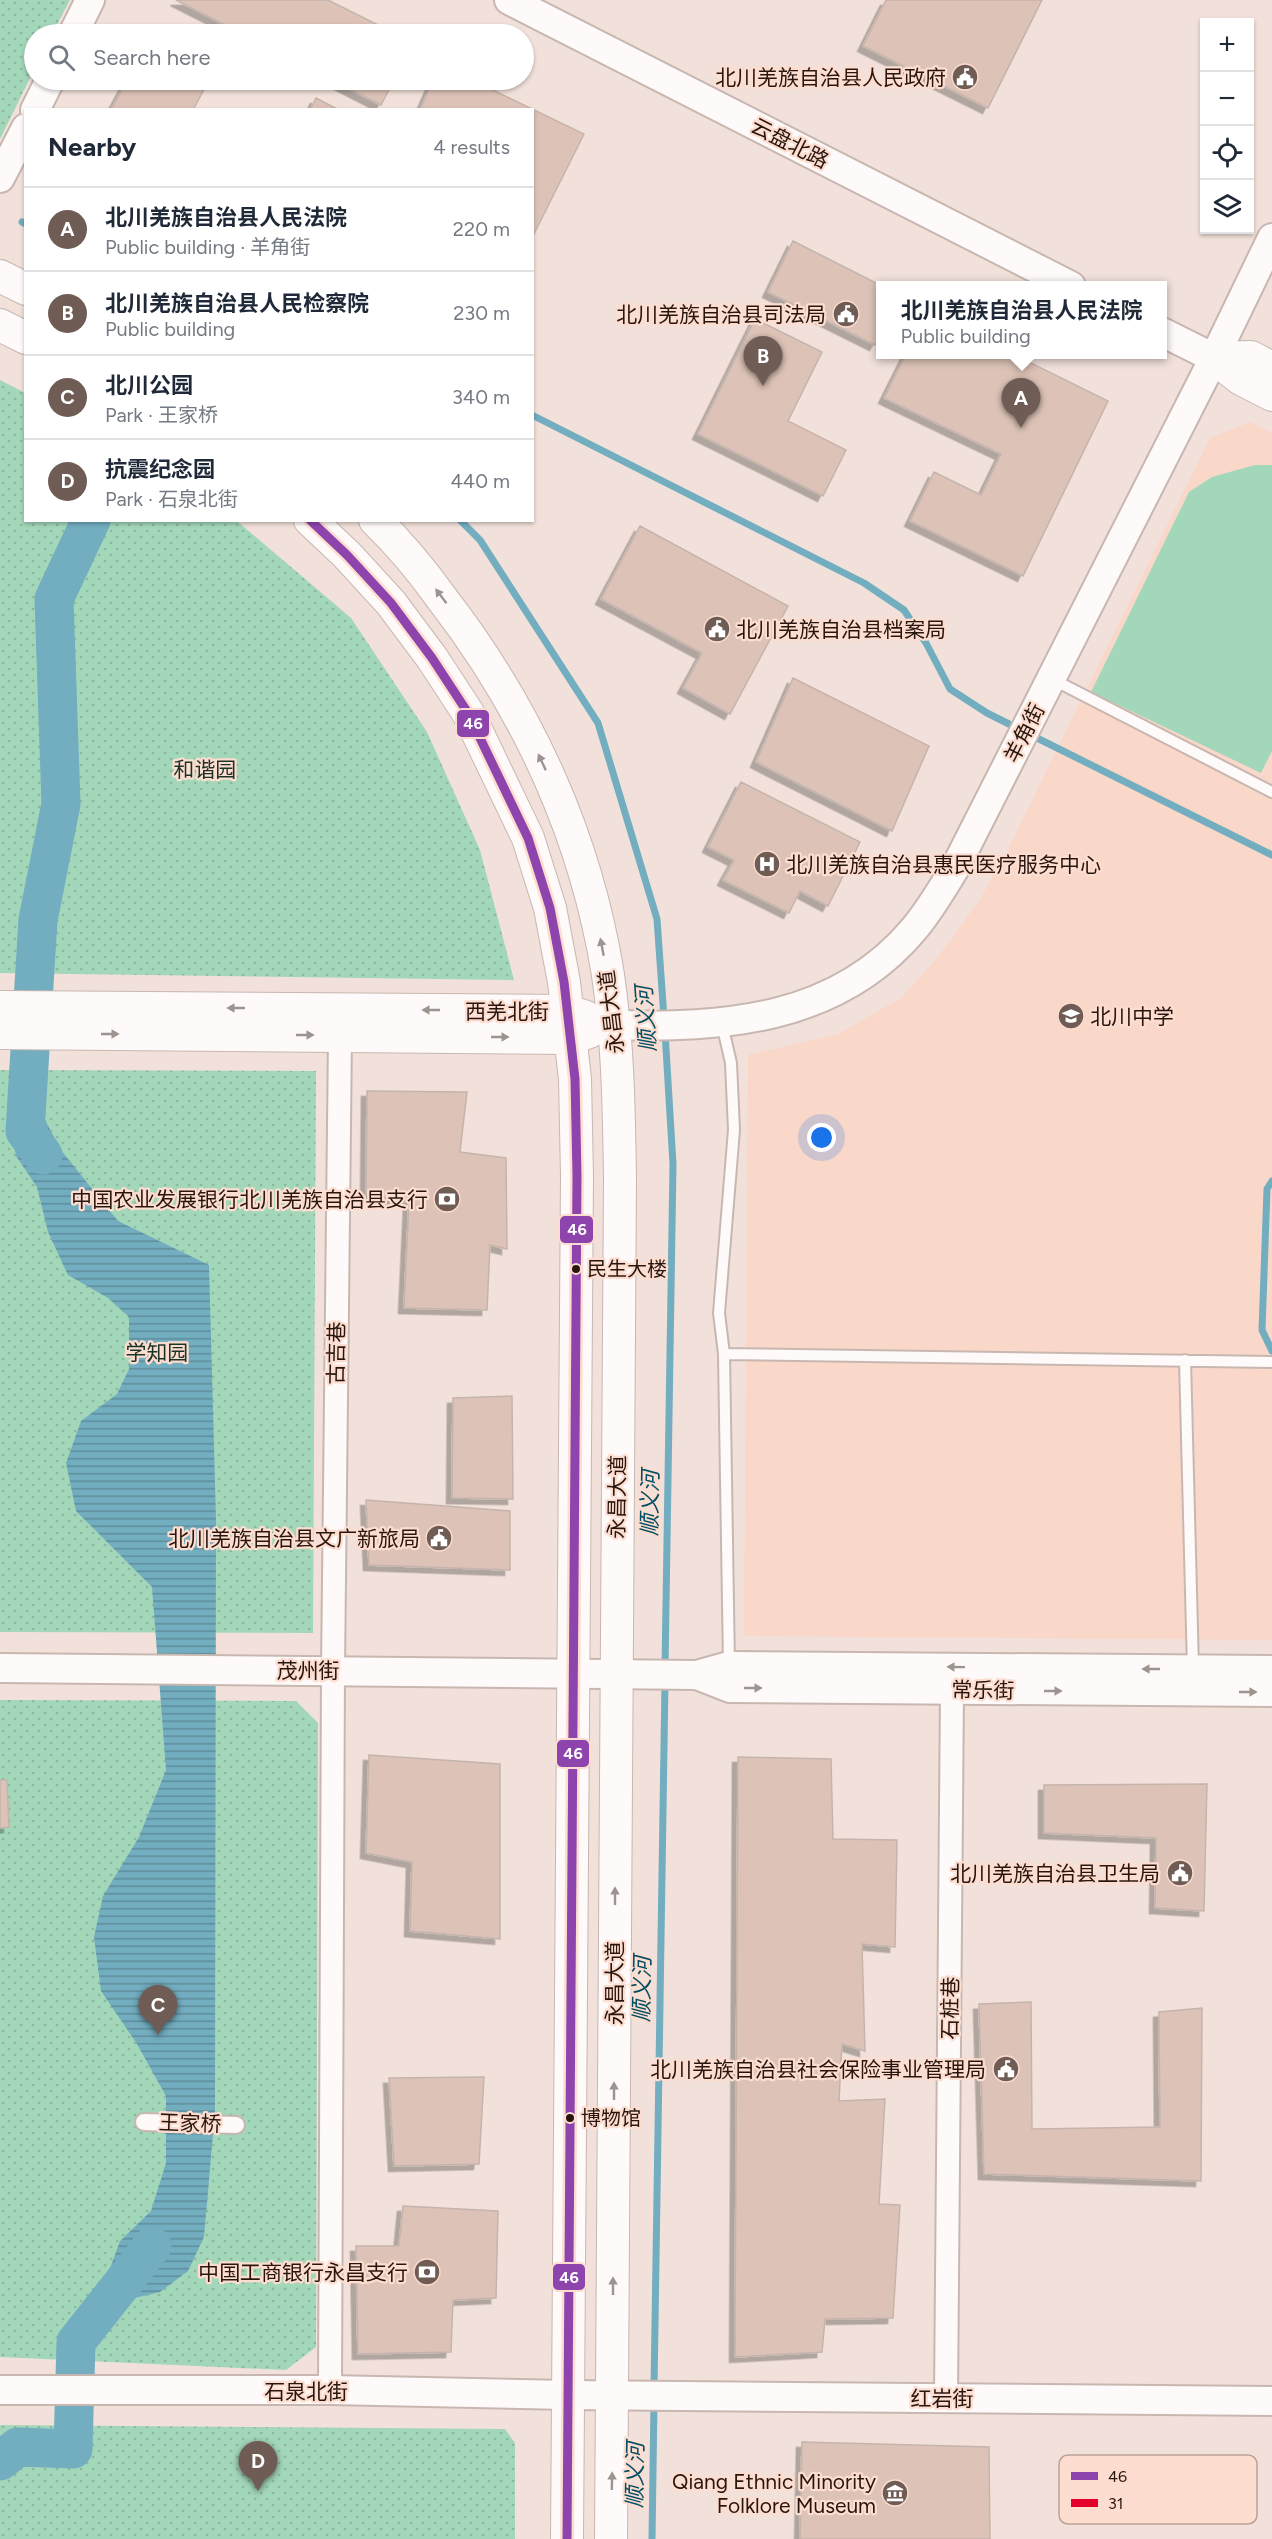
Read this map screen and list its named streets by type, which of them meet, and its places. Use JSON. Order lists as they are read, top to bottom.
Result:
{
  "streets": {
    "main road": ["西羌北街", "永昌大道"],
    "street": [
      "云盘北路",
      "羊角街",
      "古吉巷",
      "茂州街",
      "常乐街",
      "石桩巷",
      "王家桥",
      "石泉北街",
      "红岩街"
    ]
  },
  "crossings": [
    ["羊角街", "西羌北街"],
    ["羊角街", "永昌大道"],
    ["西羌北街", "永昌大道"],
    ["西羌北街", "古吉巷"],
    ["永昌大道", "茂州街"],
    ["永昌大道", "常乐街"],
    ["永昌大道", "石泉北街"],
    ["永昌大道", "红岩街"],
    ["古吉巷", "茂州街"],
    ["古吉巷", "石泉北街"],
    ["茂州街", "常乐街"],
    ["常乐街", "石桩巷"],
    ["石桩巷", "红岩街"],
    ["石泉北街", "红岩街"]
  ],
  "water": ["顺义河"],
  "parks": ["和谐园", "学知园"],
  "places": {
    "public building": [
      "北川羌族自治县人民政府",
      "北川羌族自治县司法局",
      "北川羌族自治县档案局",
      "北川羌族自治县文广新旅局",
      "北川羌族自治县卫生局",
      "北川羌族自治县社会保险事业管理局"
    ],
    "hospital": ["北川羌族自治县惠民医疗服务中心"],
    "school or university": ["北川中学"],
    "bank": ["中国农业发展银行北川羌族自治县支行", "中国工商银行永昌支行"],
    "other": ["民生大楼", "博物馆"],
    "museum": ["Qiang Ethnic Minority Folklore Museum"]
  },
  "lines": ["transit line 46"],
  "legend": ["46", "31"],
  "page": {
    "map_buttons": ["+", "−"],
    "search": "Search here",
    "heading": ["Nearby", "4 results"],
    "list": [
      {
        "mark": "A",
        "name": "北川羌族自治县人民法院",
        "note": "Public building · 羊角街",
        "value": "220 m"
      },
      {
        "mark": "B",
        "name": "北川羌族自治县人民检察院",
        "note": "Public building",
        "value": "230 m"
      },
      {
        "mark": "C",
        "name": "北川公园",
        "note": "Park · 王家桥",
        "value": "340 m"
      },
      {
        "mark": "D",
        "name": "抗震纪念园",
        "note": "Park · 石泉北街",
        "value": "440 m"
      }
    ],
    "popup": ["北川羌族自治县人民法院", "Public building"],
    "pins": [
      "B",
      "A",
      "C",
      "D"
    ]
  }
}
